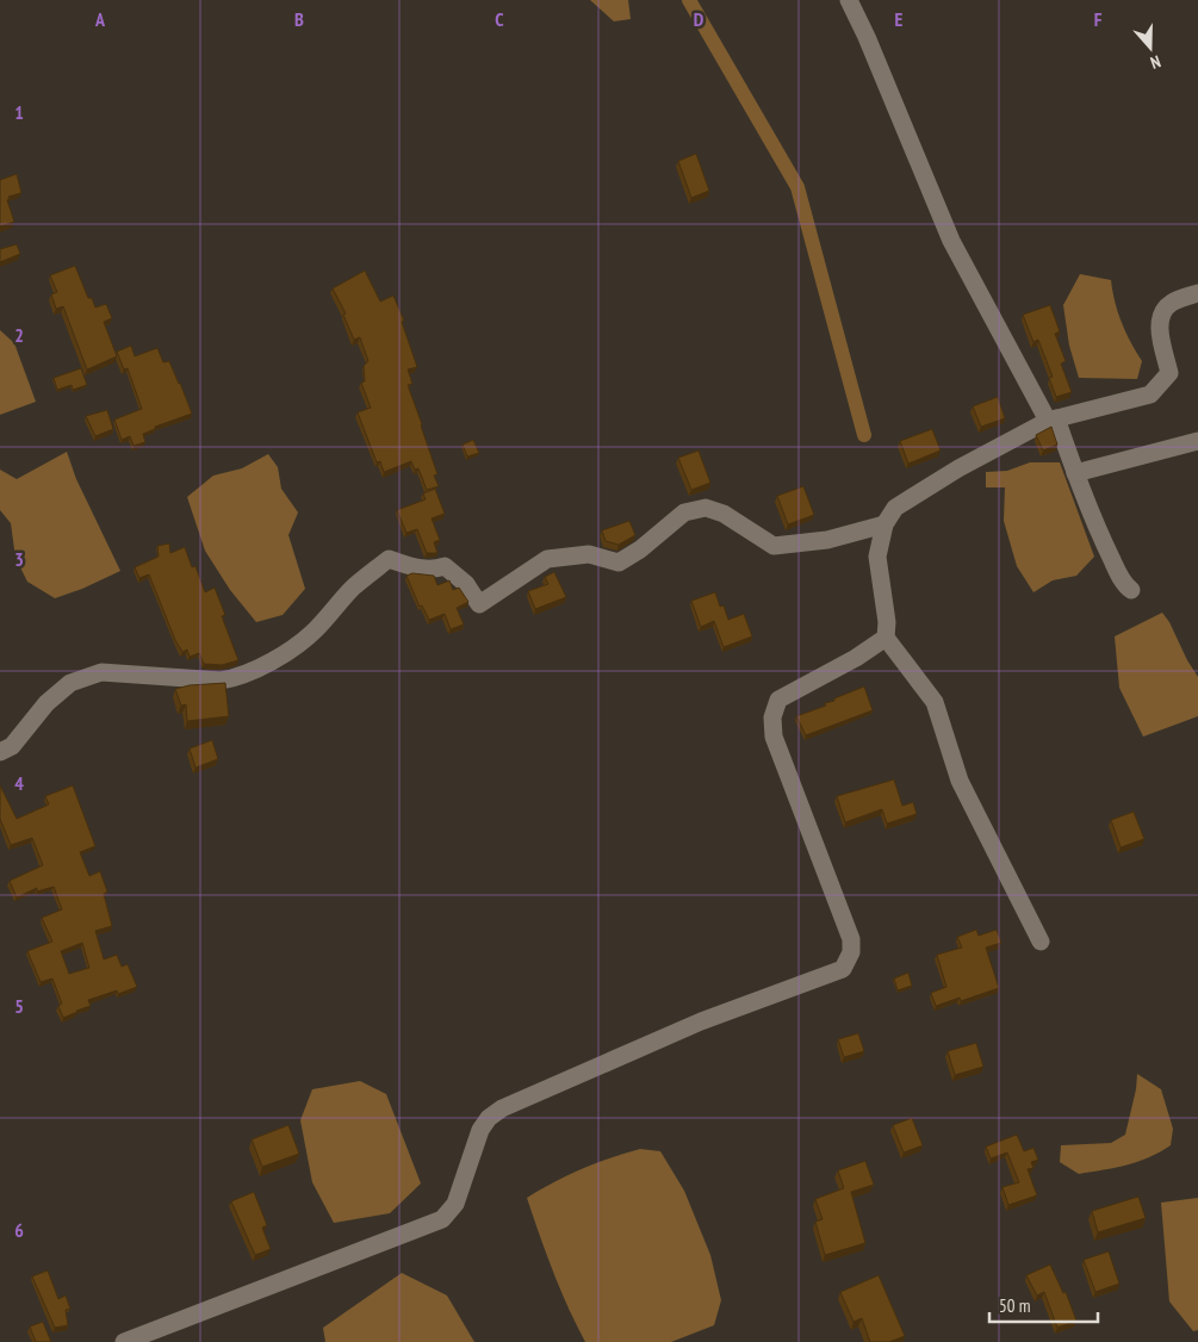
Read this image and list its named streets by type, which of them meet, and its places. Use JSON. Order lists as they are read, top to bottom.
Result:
{
  "scale_bar": "50 m",
  "north": "bottom",
  "grid": {
    "columns": [
      "A",
      "B",
      "C",
      "D",
      "E",
      "F"
    ],
    "rows": [
      "1",
      "2",
      "3",
      "4",
      "5",
      "6"
    ]
  }
}
